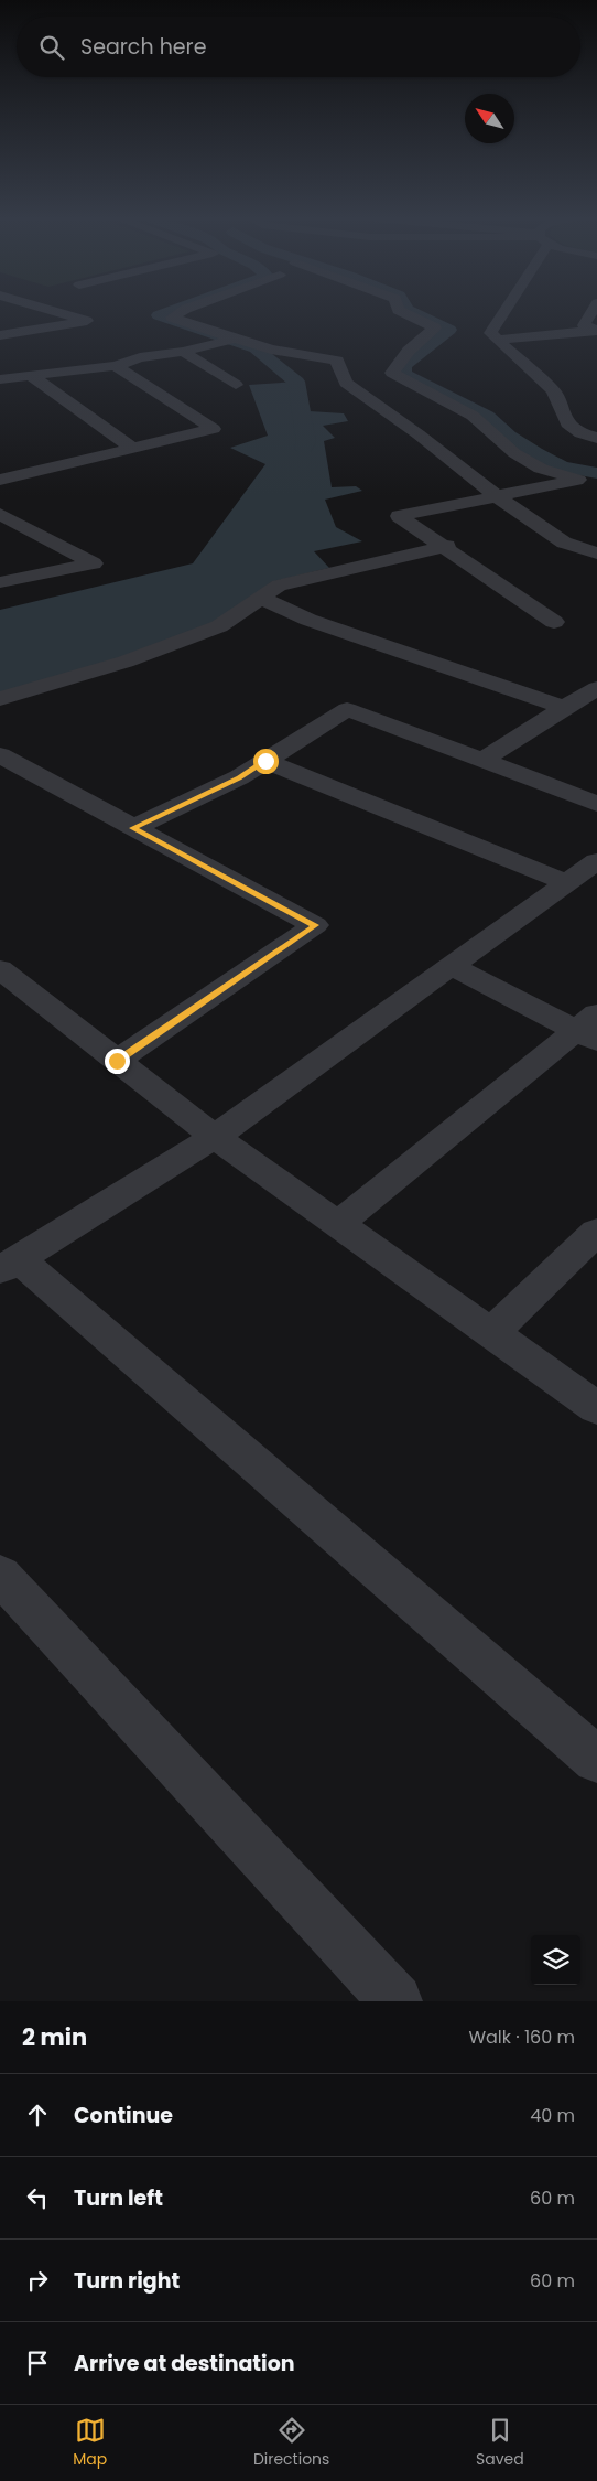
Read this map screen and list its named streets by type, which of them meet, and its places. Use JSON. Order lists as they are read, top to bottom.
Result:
{
  "north": "top left",
  "page": {
    "search": "Search here",
    "heading": ["2 min", "Walk · 160 m"],
    "list": [
      ["Continue", "40 m"],
      ["Turn left", "60 m"],
      ["Turn right", "60 m"],
      "Arrive at destination"
    ],
    "nav": ["Map", "Directions", "Saved"]
  }
}
